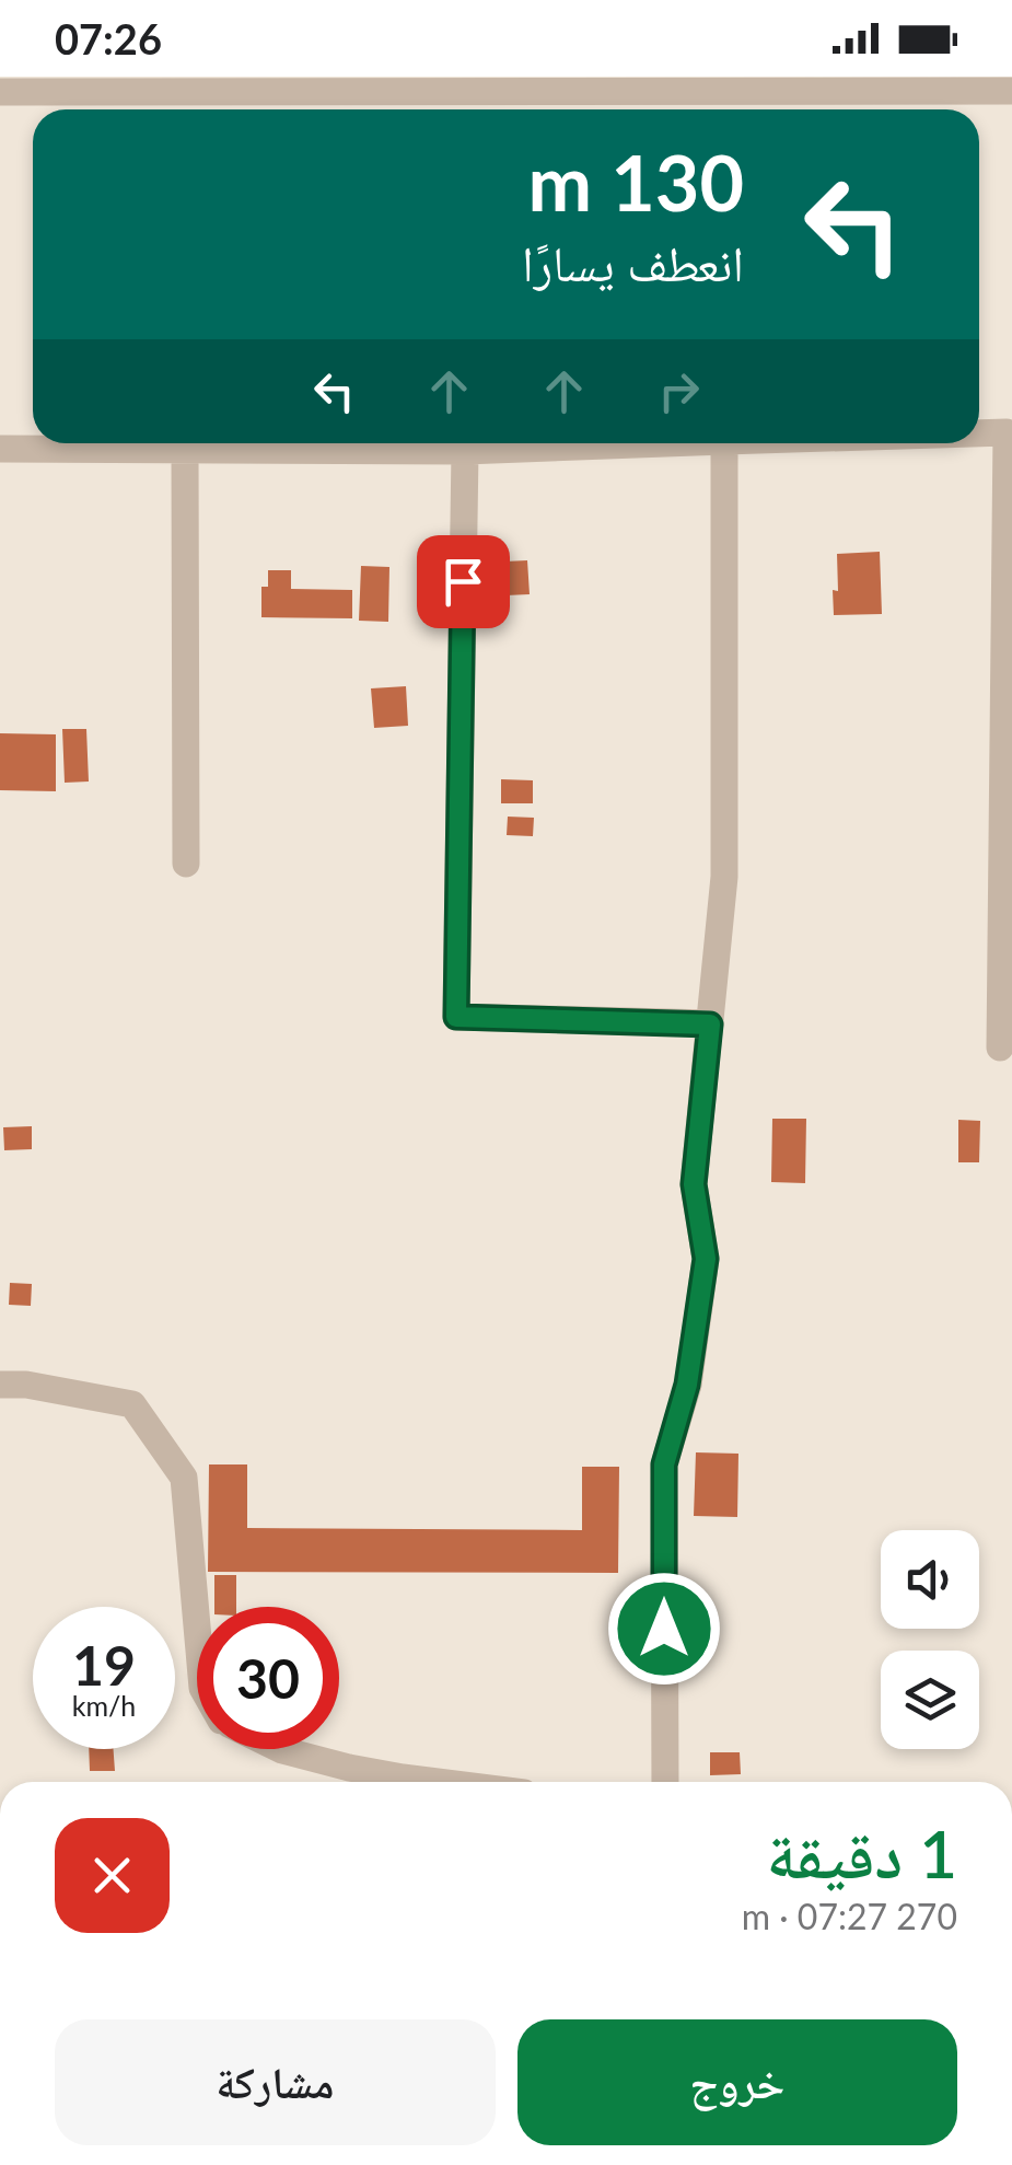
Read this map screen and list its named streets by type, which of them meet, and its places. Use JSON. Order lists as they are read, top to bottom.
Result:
{
  "page": {
    "status": "07:26",
    "turn": ["130 m", "انعطف يسارًا"],
    "speed": "19 km/h",
    "limit": "30",
    "heading": ["1 دقيقة", "270 m · 07:27"],
    "buttons": ["خروج", "مشاركة"]
  }
}
